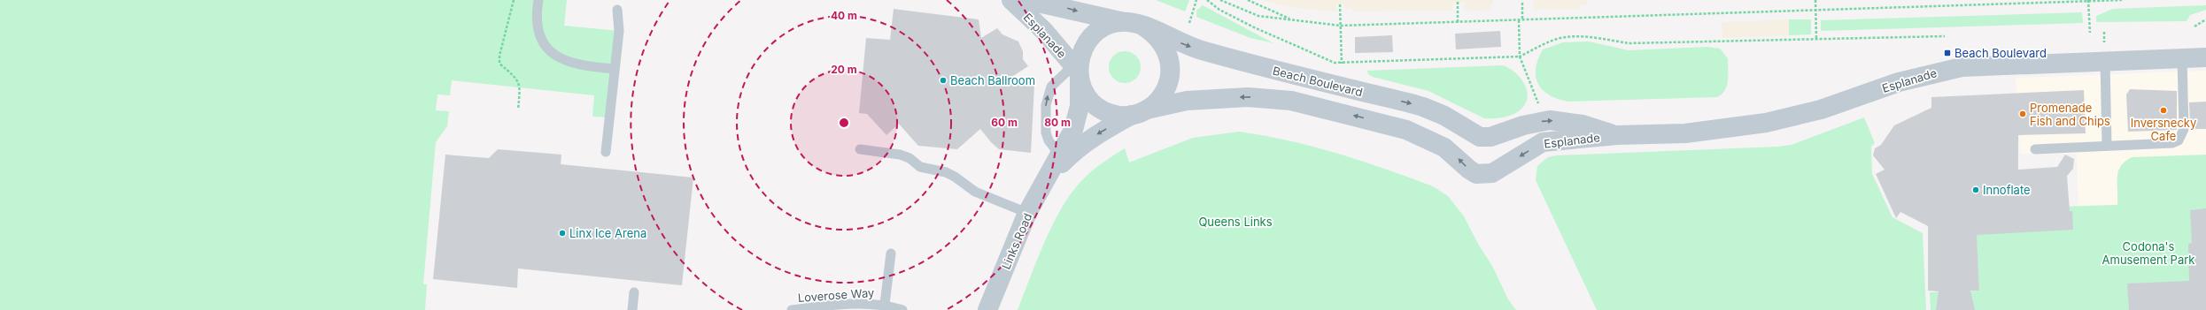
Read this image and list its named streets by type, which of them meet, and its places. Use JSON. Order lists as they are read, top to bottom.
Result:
{
  "streets": {
    "street": ["Esplanade", "Beach Boulevard", "Links Road"],
    "lane": ["Loverose Way"]
  },
  "crossings": [
    ["Esplanade", "Beach Boulevard"],
    ["Esplanade", "Links Road"],
    ["Beach Boulevard", "Links Road"]
  ],
  "one_way": ["Beach Boulevard"],
  "parks": ["Queens Links", "Codona's Amusement Park"],
  "places": {
    "transit": ["Beach Boulevard"],
    "other": [
      "Beach Ballroom",
      "Inversnecky Cafe",
      "Promenade Fish and Chips",
      "Innoflate",
      "Linx Ice Arena"
    ]
  },
  "rings": [
    "40 m",
    "20 m",
    "60 m",
    "80 m"
  ]
}
